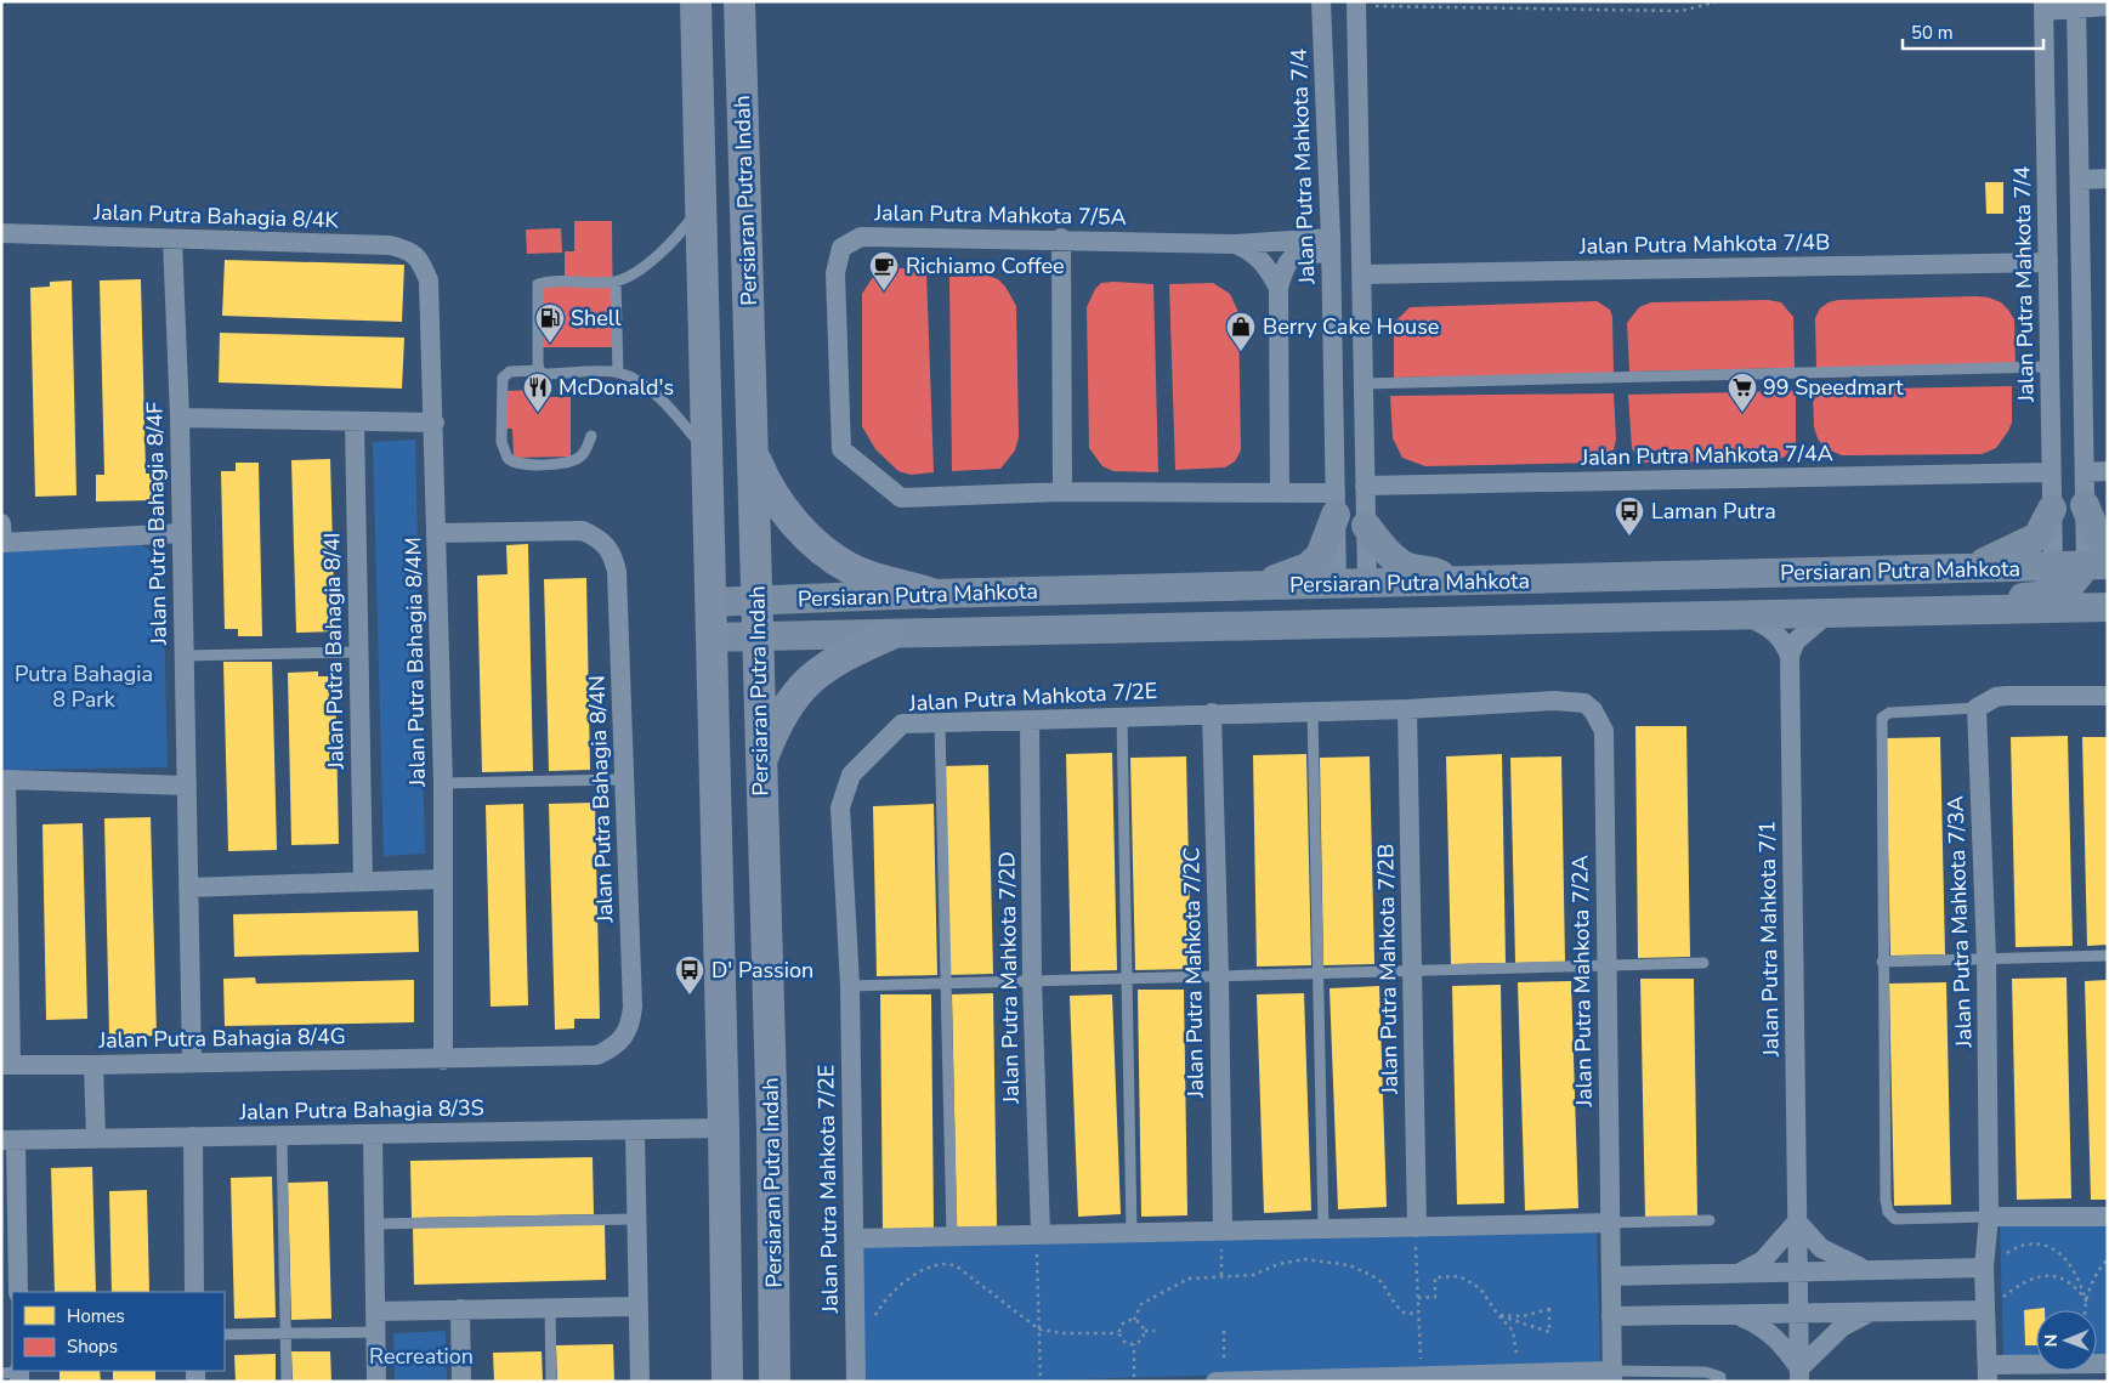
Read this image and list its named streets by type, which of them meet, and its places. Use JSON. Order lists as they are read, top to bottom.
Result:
{
  "streets": {
    "main road": ["Persiaran Putra Indah"],
    "street": [
      "Jalan Putra Mahkota 7/4",
      "Jalan Putra Mahkota 7/5A",
      "Jalan Putra Bahagia 8/4K",
      "Jalan Putra Mahkota 7/4B",
      "Jalan Putra Mahkota 7/4A",
      "Jalan Putra Bahagia 8/4F",
      "Persiaran Putra Mahkota",
      "Jalan Putra Bahagia 8/4I",
      "Jalan Putra Bahagia 8/4M",
      "Jalan Putra Mahkota 7/2E",
      "Jalan Putra Bahagia 8/4N",
      "Jalan Putra Mahkota 7/3A",
      "Jalan Putra Mahkota 7/1",
      "Jalan Putra Mahkota 7/2B",
      "Jalan Putra Mahkota 7/2C",
      "Jalan Putra Mahkota 7/2D",
      "Jalan Putra Mahkota 7/2A",
      "Jalan Putra Bahagia 8/4G",
      "Jalan Putra Bahagia 8/3S"
    ]
  },
  "crossings": [
    ["Jalan Putra Mahkota 7/4", "Jalan Putra Mahkota 7/5A"],
    ["Jalan Putra Mahkota 7/4", "Jalan Putra Mahkota 7/4B"],
    ["Jalan Putra Mahkota 7/4", "Jalan Putra Mahkota 7/4A"],
    ["Jalan Putra Mahkota 7/4", "Persiaran Putra Mahkota"],
    ["Persiaran Putra Indah", "Persiaran Putra Mahkota"],
    ["Persiaran Putra Indah", "Jalan Putra Bahagia 8/3S"],
    ["Jalan Putra Bahagia 8/4K", "Jalan Putra Bahagia 8/4F"],
    ["Jalan Putra Bahagia 8/4K", "Jalan Putra Bahagia 8/4M"],
    ["Jalan Putra Bahagia 8/4F", "Jalan Putra Bahagia 8/4G"],
    ["Jalan Putra Bahagia 8/4M", "Jalan Putra Bahagia 8/4N"],
    ["Jalan Putra Bahagia 8/4M", "Jalan Putra Bahagia 8/4G"],
    ["Jalan Putra Mahkota 7/2E", "Jalan Putra Mahkota 7/2B"],
    ["Jalan Putra Mahkota 7/2E", "Jalan Putra Mahkota 7/2C"],
    ["Jalan Putra Mahkota 7/2E", "Jalan Putra Mahkota 7/2D"],
    ["Jalan Putra Mahkota 7/2E", "Jalan Putra Mahkota 7/2A"],
    ["Jalan Putra Bahagia 8/4N", "Jalan Putra Bahagia 8/4G"]
  ],
  "parks": ["Putra Bahagia 8 Park", "Recreation"],
  "places": {
    "cafe": ["Richiamo Coffee"],
    "fuel station": ["Shell"],
    "shop": ["Berry Cake House"],
    "restaurant": ["McDonald's"],
    "supermarket": ["99 Speedmart"],
    "bus stop": ["Laman Putra", "D' Passion"]
  },
  "legend": ["Homes", "Shops"],
  "scale_bar": "50 m",
  "north": "left"
}
